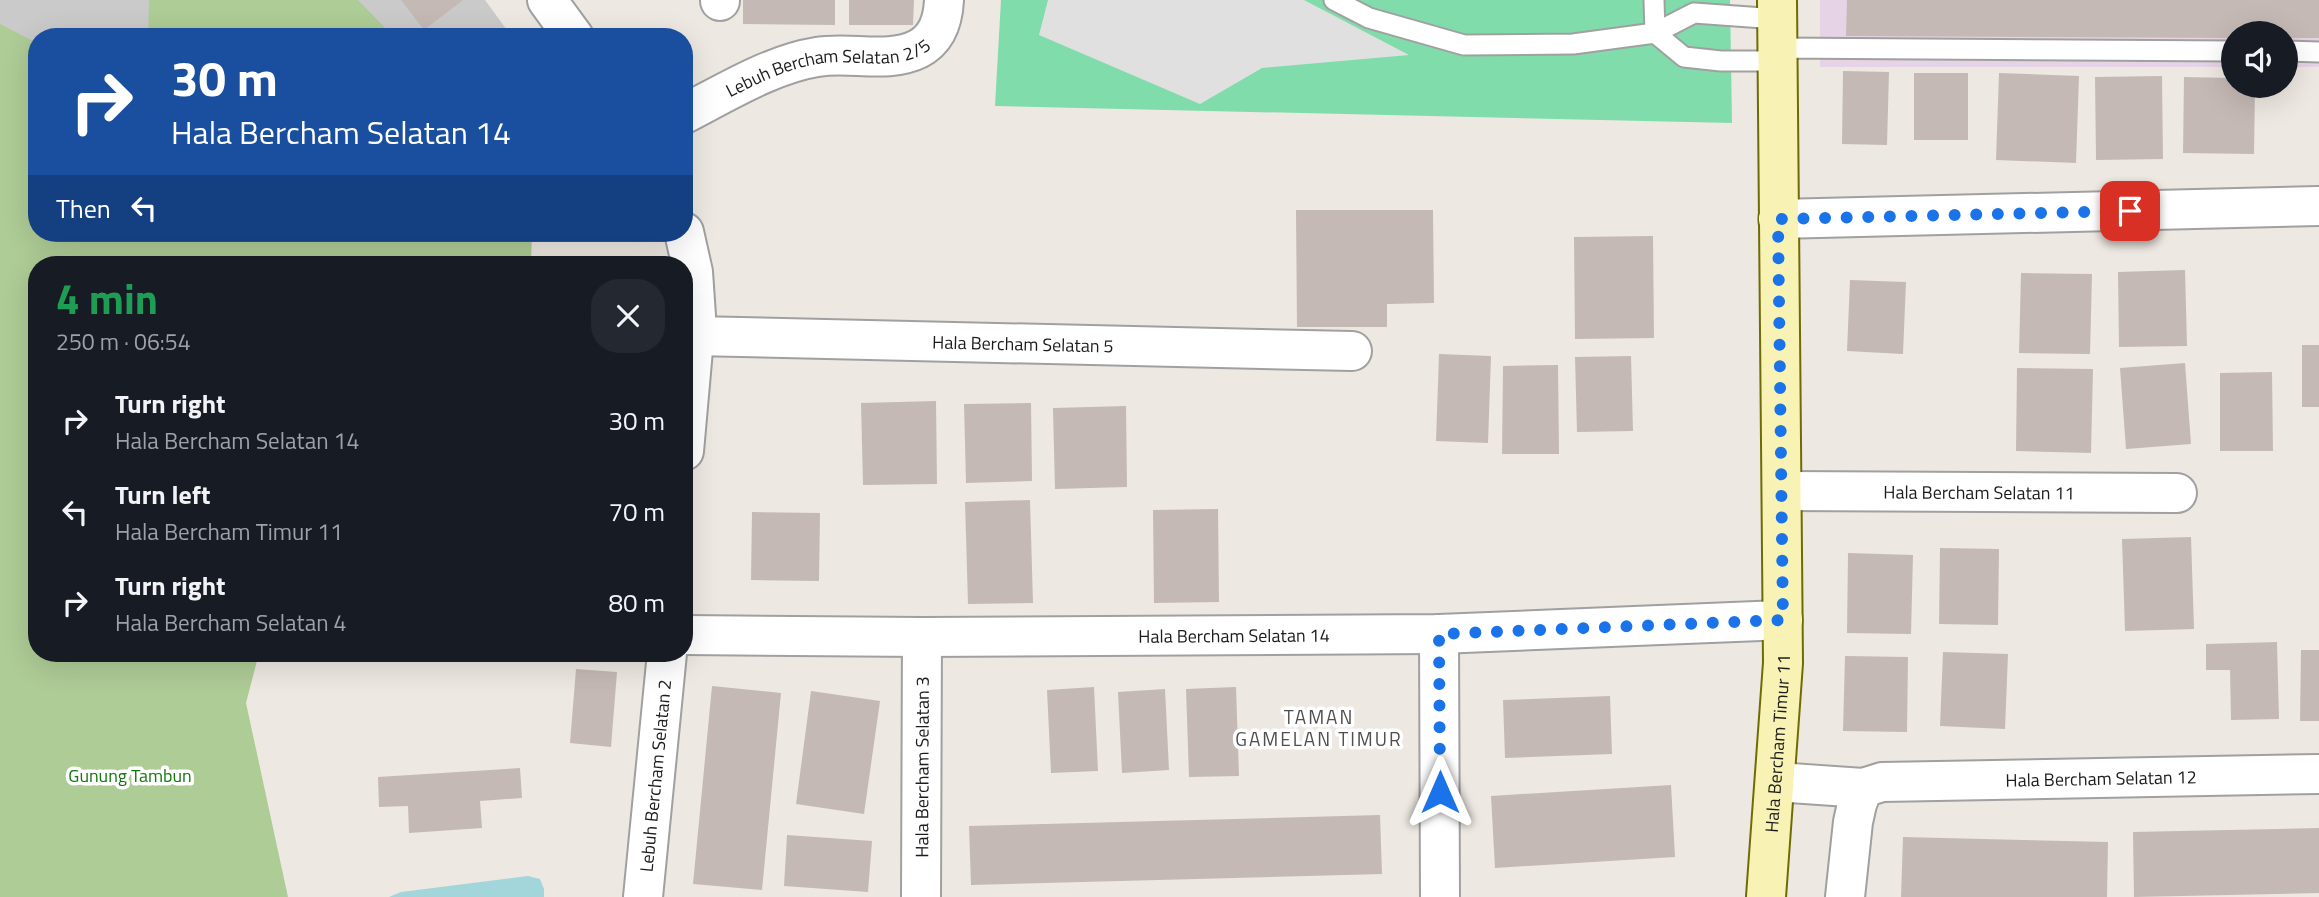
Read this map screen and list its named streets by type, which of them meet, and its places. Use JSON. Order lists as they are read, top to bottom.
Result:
{
  "streets": {
    "street": [
      "Lebuh Bercham Selatan 2/5",
      "Hala Bercham Selatan 5",
      "Hala Bercham Selatan 11",
      "Hala Bercham Selatan 14",
      "Hala Bercham Timur 11",
      "Hala Bercham Selatan 3",
      "Lebuh Bercham Selatan 2",
      "Hala Bercham Selatan 12"
    ]
  },
  "crossings": [
    ["Hala Bercham Selatan 11", "Hala Bercham Timur 11"],
    ["Hala Bercham Selatan 14", "Hala Bercham Timur 11"],
    ["Hala Bercham Selatan 14", "Hala Bercham Selatan 3"],
    ["Hala Bercham Timur 11", "Hala Bercham Selatan 12"]
  ],
  "districts": ["TAMAN GAMELAN TIMUR"],
  "parks": ["Gunung Tambun"],
  "page": {
    "turn": ["30 m", "Hala Bercham Selatan 14"],
    "then": "Then",
    "heading": ["4 min", "250 m · 06:54"],
    "list": [
      {
        "name": "Turn right",
        "note": "Hala Bercham Selatan 14",
        "value": "30 m"
      },
      {
        "name": "Turn left",
        "note": "Hala Bercham Timur 11",
        "value": "70 m"
      },
      {
        "name": "Turn right",
        "note": "Hala Bercham Selatan 4",
        "value": "80 m"
      }
    ]
  }
}
